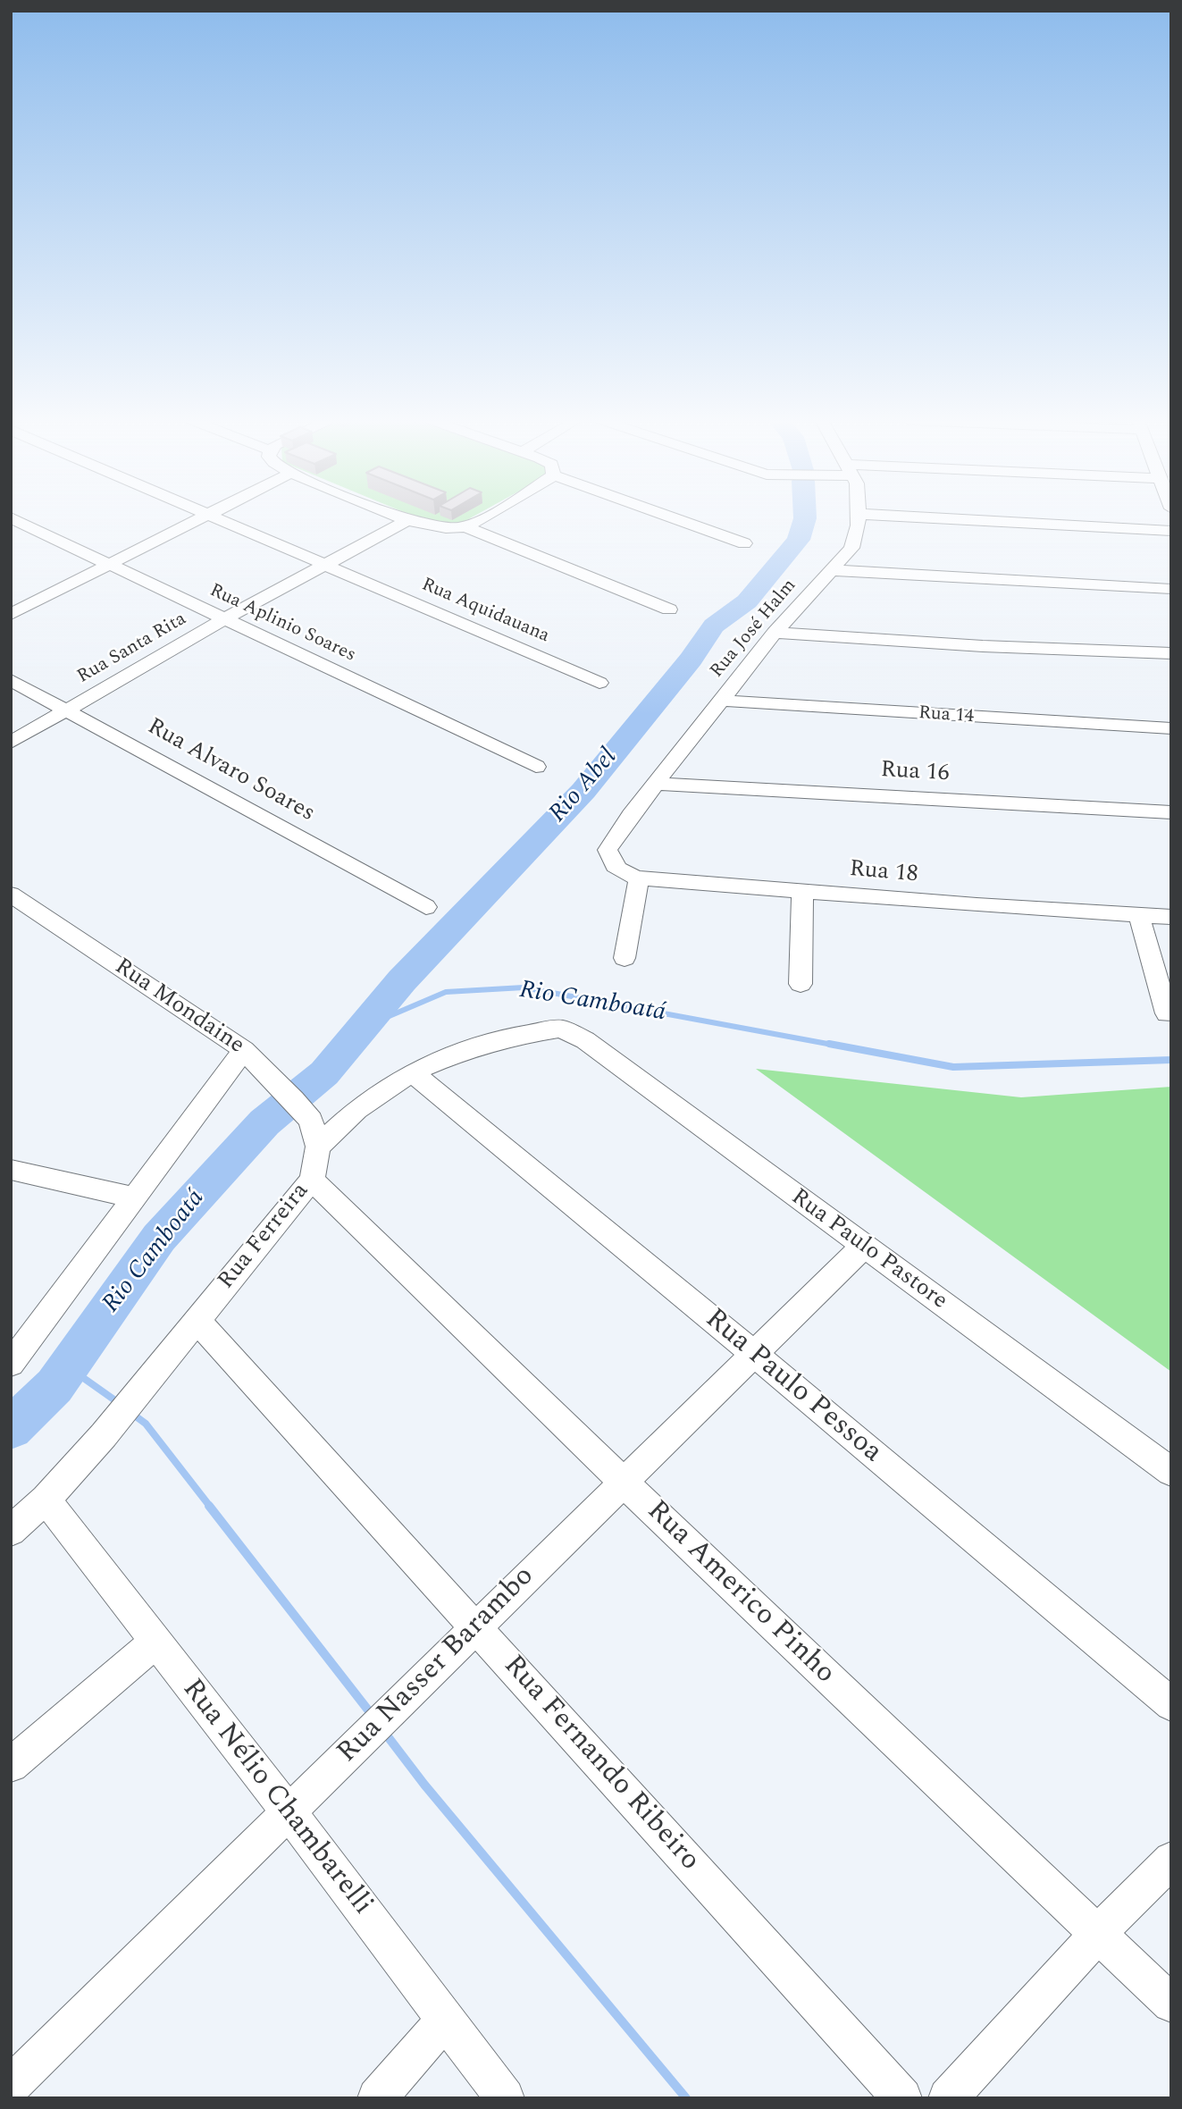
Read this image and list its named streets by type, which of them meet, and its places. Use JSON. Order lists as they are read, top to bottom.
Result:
{
  "streets": {
    "street": [
      "Rua Aquidauana",
      "Rua Aplinio Soares",
      "Rua José Halm",
      "Rua Santa Rita",
      "Rua 14",
      "Rua Alvaro Soares",
      "Rua 16",
      "Rua 18",
      "Rua Mondaine",
      "Rua Ferreira",
      "Rua Paulo Pastore",
      "Rua Paulo Pessoa",
      "Rua Americo Pinho",
      "Rua Nasser Barambo",
      "Rua Fernando Ribeiro",
      "Rua Nélio Chambarelli"
    ]
  },
  "crossings": [
    ["Rua Aquidauana", "Rua Santa Rita"],
    ["Rua Aplinio Soares", "Rua Santa Rita"],
    ["Rua José Halm", "Rua 14"],
    ["Rua José Halm", "Rua 16"],
    ["Rua José Halm", "Rua 18"],
    ["Rua Santa Rita", "Rua Alvaro Soares"],
    ["Rua Mondaine", "Rua Ferreira"],
    ["Rua Ferreira", "Rua Americo Pinho"],
    ["Rua Ferreira", "Rua Fernando Ribeiro"],
    ["Rua Ferreira", "Rua Nélio Chambarelli"],
    ["Rua Paulo Pastore", "Rua Paulo Pessoa"],
    ["Rua Paulo Pastore", "Rua Nasser Barambo"],
    ["Rua Paulo Pessoa", "Rua Nasser Barambo"],
    ["Rua Americo Pinho", "Rua Nasser Barambo"],
    ["Rua Nasser Barambo", "Rua Fernando Ribeiro"],
    ["Rua Nasser Barambo", "Rua Nélio Chambarelli"]
  ],
  "water": ["Rio Abel", "Rio Camboatá"]
}
